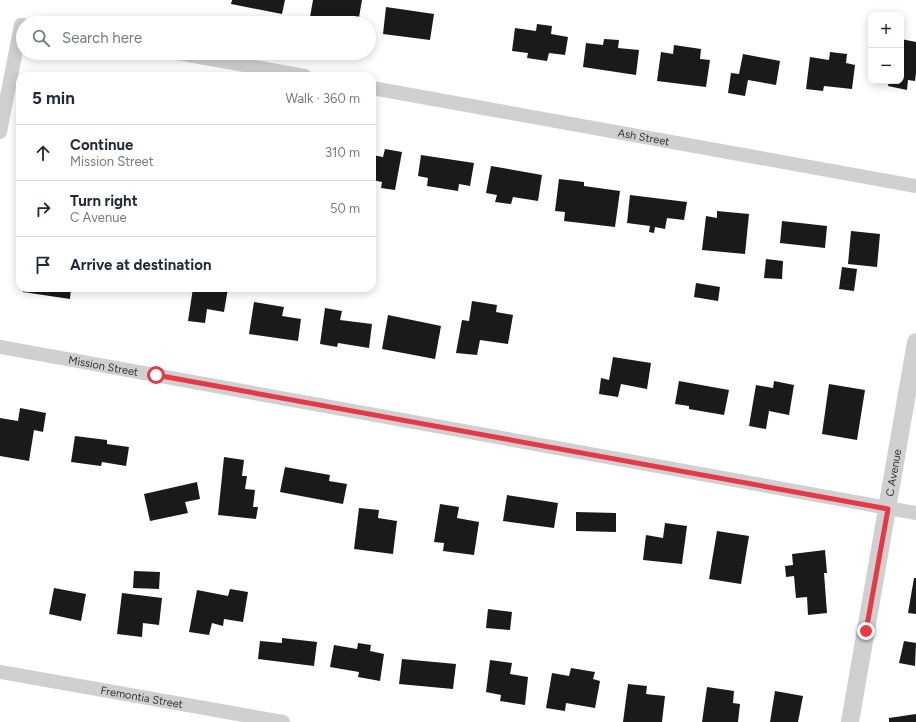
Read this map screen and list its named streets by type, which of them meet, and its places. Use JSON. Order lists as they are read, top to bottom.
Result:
{
  "streets": {
    "street": [
      "Ash Street",
      "Mission Street",
      "C Avenue",
      "Fremontia Street"
    ]
  },
  "crossings": [
    ["Mission Street", "C Avenue"]
  ],
  "page": {
    "map_buttons": ["+", "−"],
    "search": "Search here",
    "heading": ["5 min", "Walk · 360 m"],
    "list": [
      ["Continue", "Mission Street", "310 m"],
      ["Turn right", "C Avenue", "50 m"],
      "Arrive at destination"
    ]
  }
}
